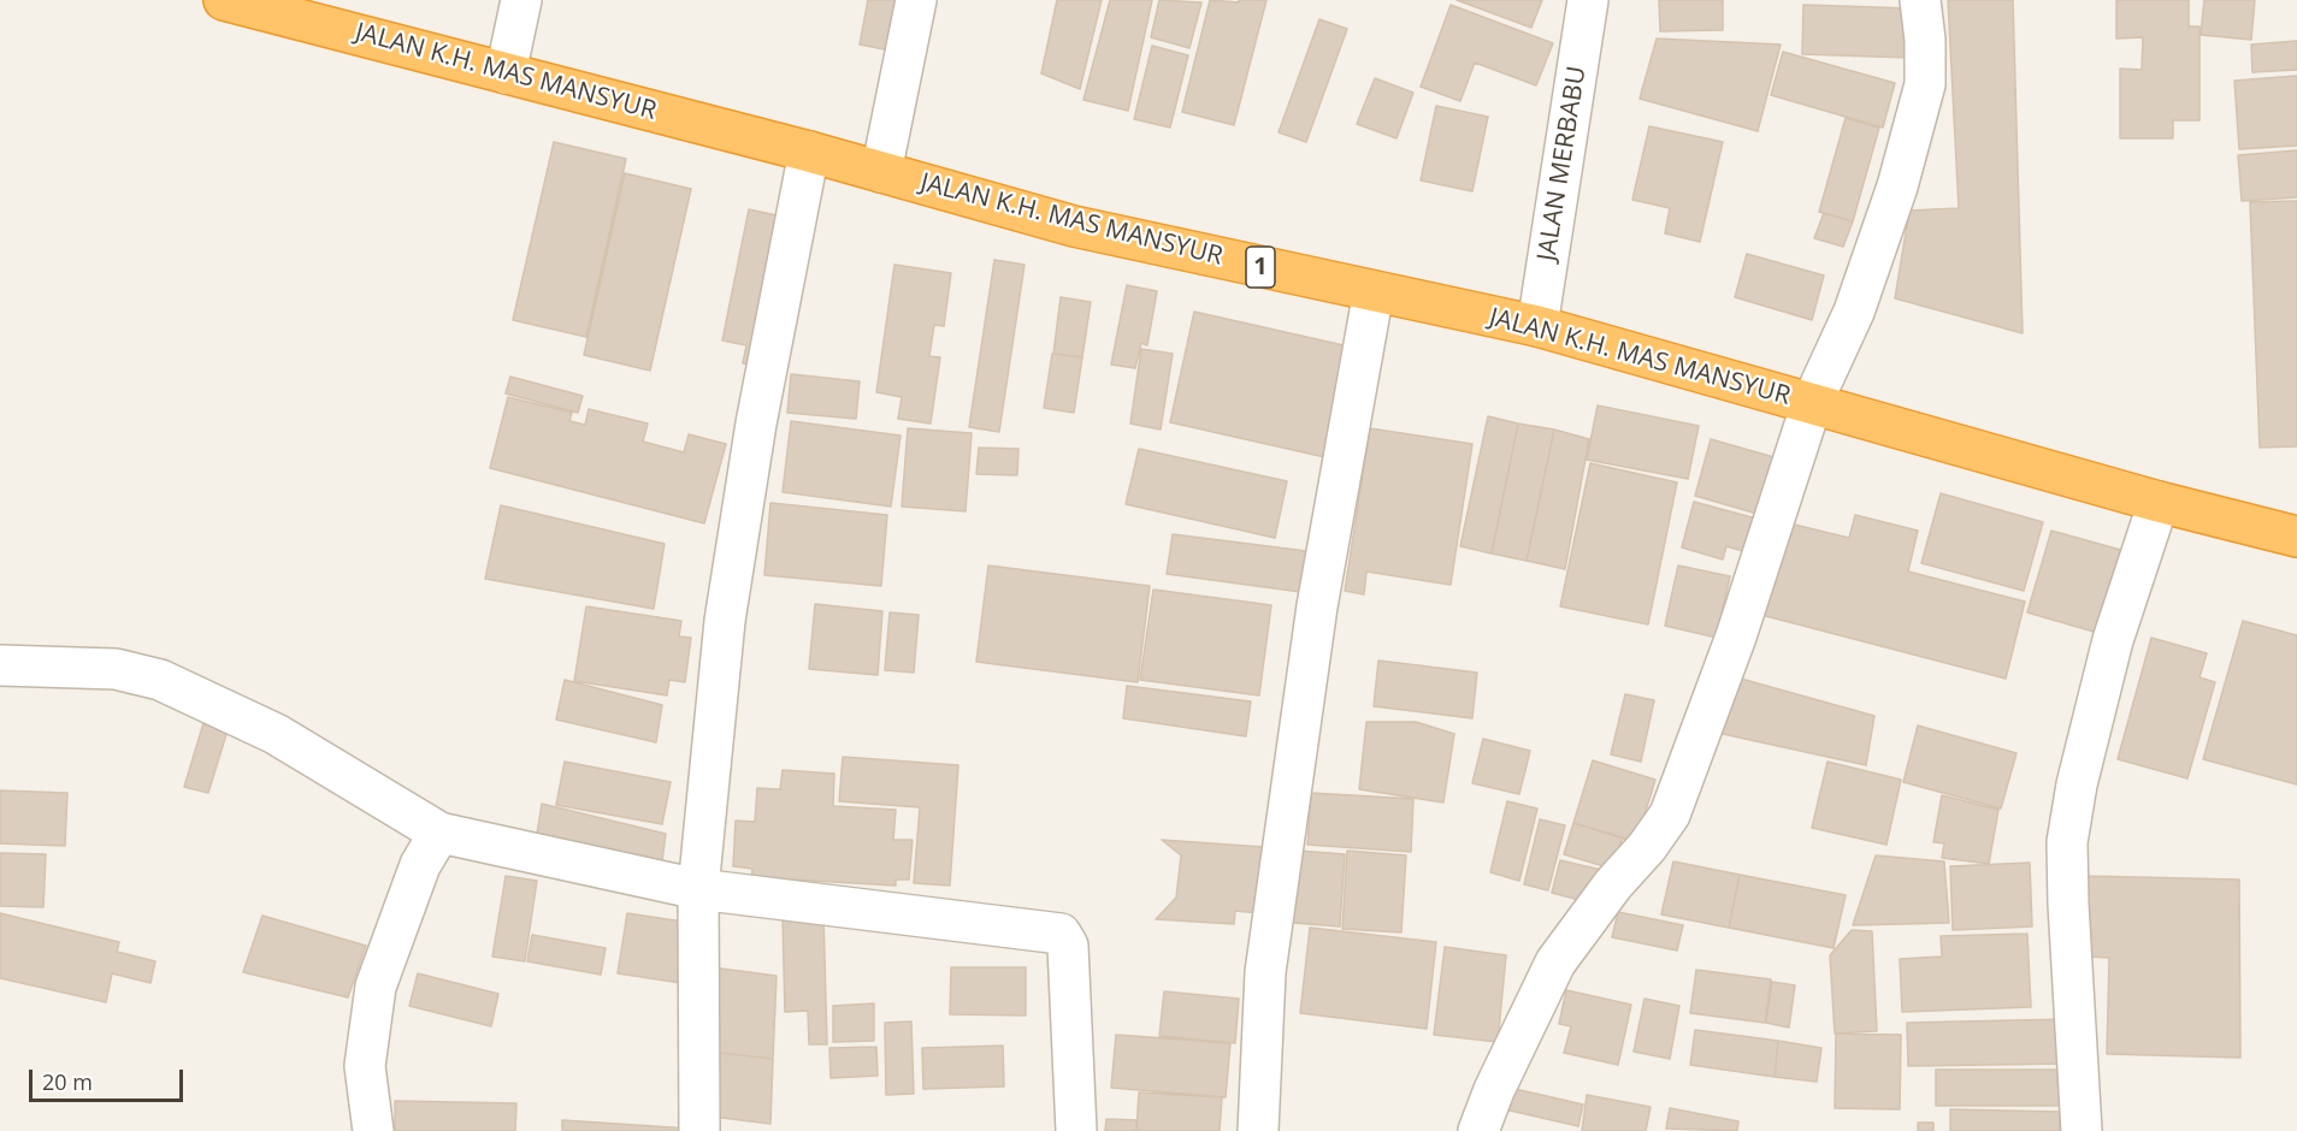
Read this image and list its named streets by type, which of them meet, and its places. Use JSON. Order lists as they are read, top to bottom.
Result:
{
  "streets": {
    "highway": ["JALAN K.H. MAS MANSYUR", "1"],
    "street": ["JALAN MERBABU"]
  },
  "crossings": [
    ["JALAN K.H. MAS MANSYUR", "JALAN MERBABU"]
  ],
  "scale_bar": "20 m"
}
